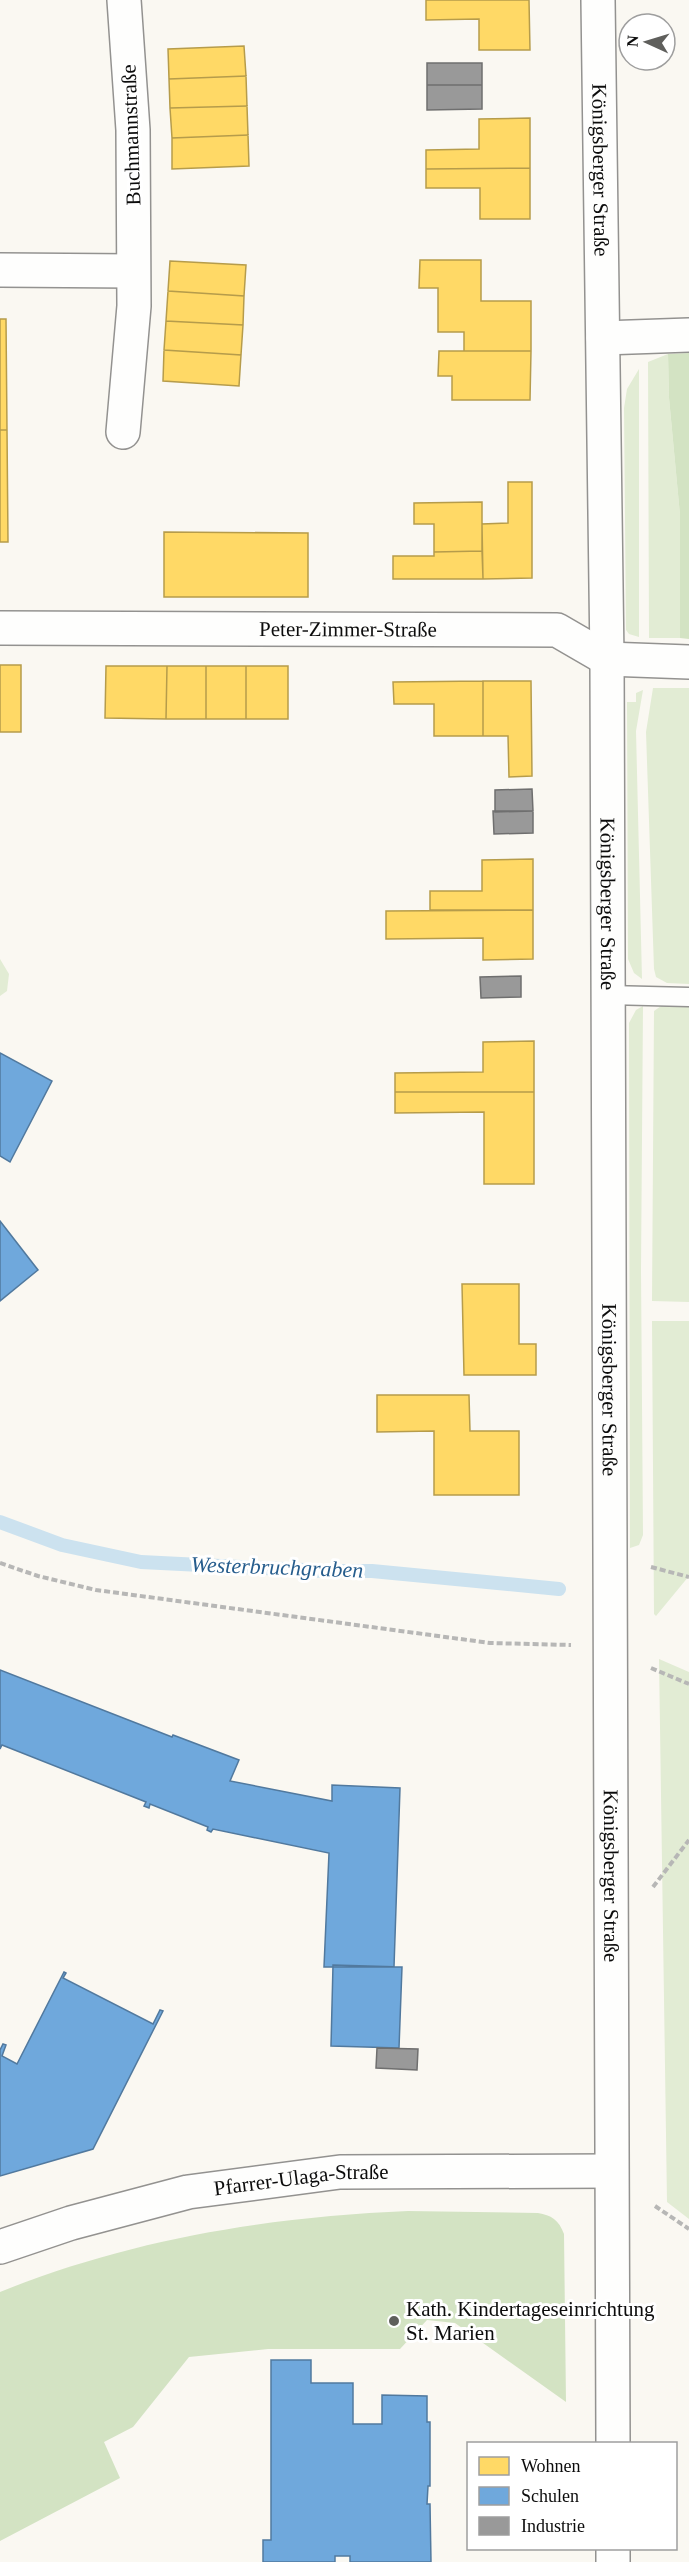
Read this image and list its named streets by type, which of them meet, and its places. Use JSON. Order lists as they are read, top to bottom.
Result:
{
  "streets": {
    "street": [
      "Buchmannstraße",
      "Königsberger Straße",
      "Peter-Zimmer-Straße",
      "Pfarrer-Ulaga-Straße"
    ]
  },
  "crossings": [
    ["Königsberger Straße", "Peter-Zimmer-Straße"],
    ["Königsberger Straße", "Pfarrer-Ulaga-Straße"]
  ],
  "water": ["Westerbruchgraben"],
  "places": ["Kath. Kindertageseinrichtung St. Marien"],
  "legend": ["Wohnen", "Schulen", "Industrie"],
  "north": "left"
}
